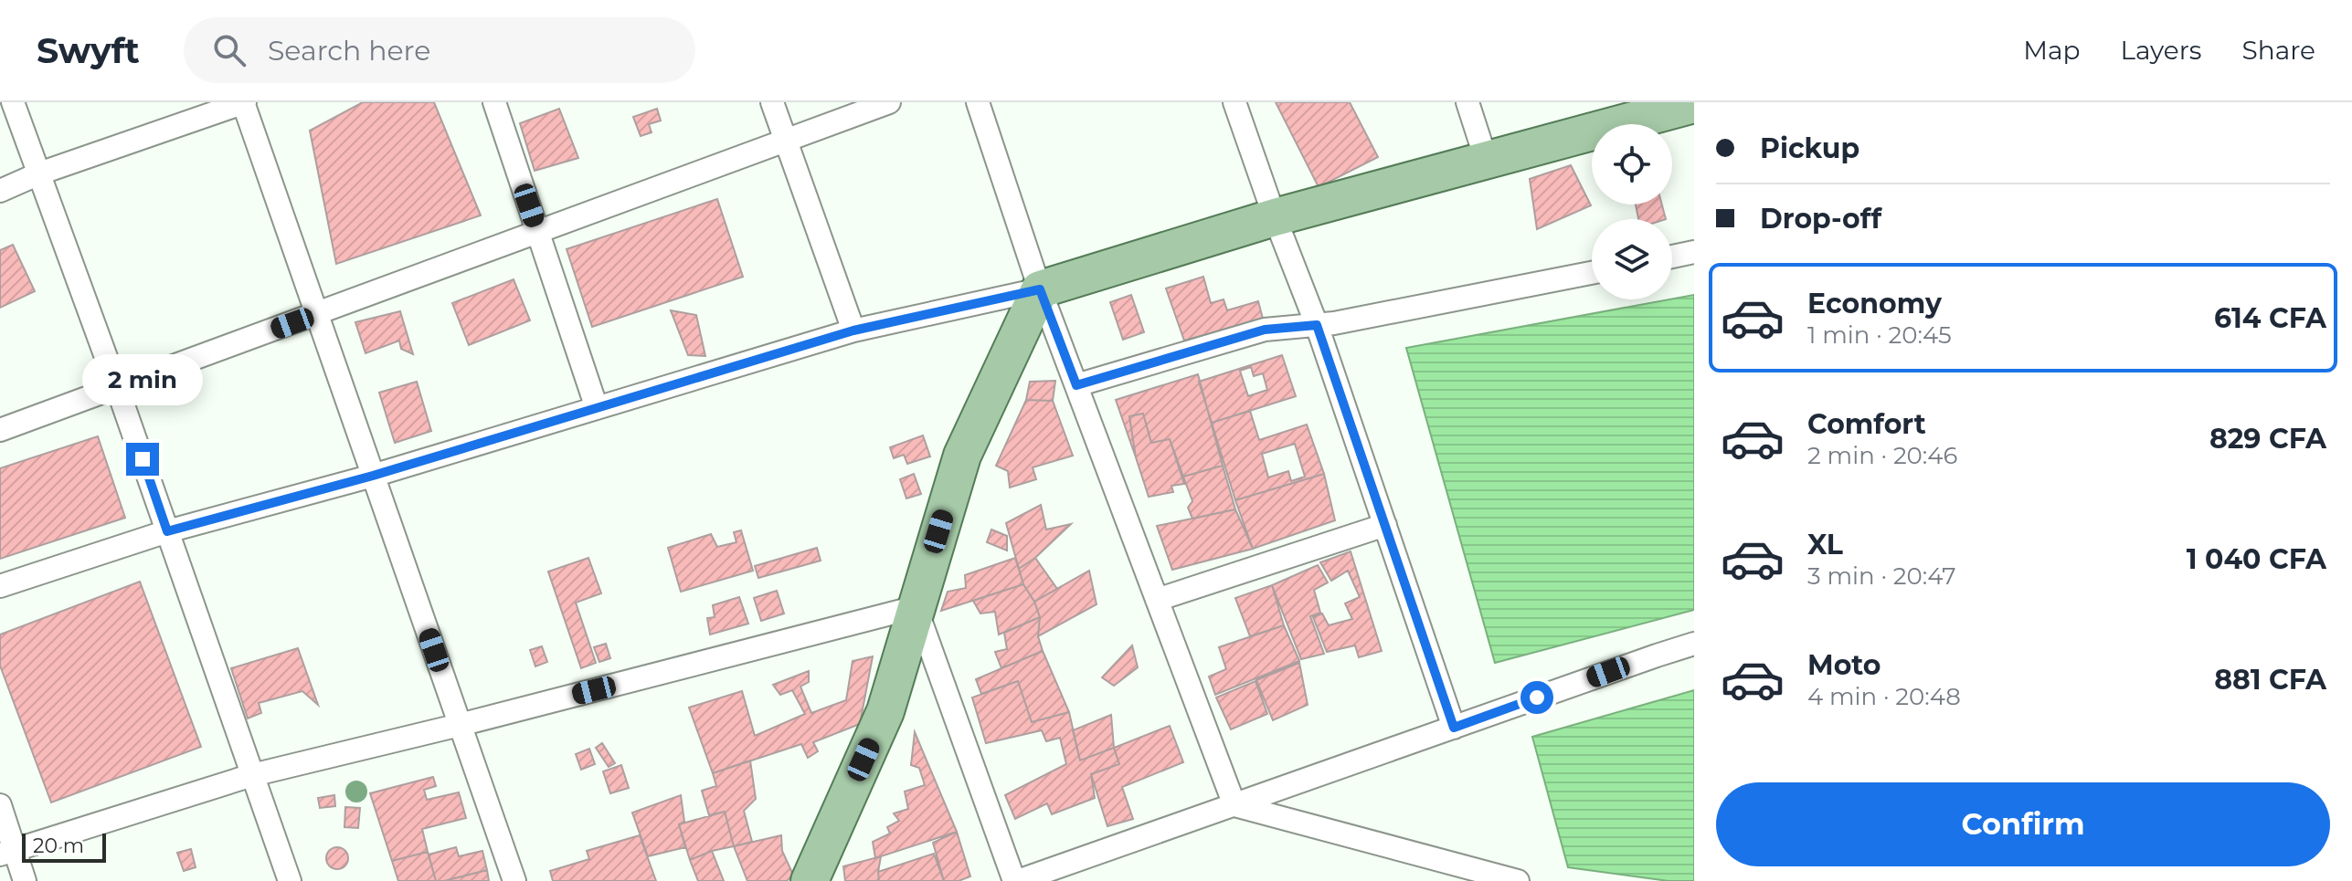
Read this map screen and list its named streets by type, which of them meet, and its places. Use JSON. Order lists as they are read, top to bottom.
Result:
{
  "scale_bar": "20 m",
  "page": {
    "header": "Swyft",
    "search": "Search here",
    "nav": ["Map", "Layers", "Share"],
    "banner": ["Pickup", "Drop-off"],
    "list": [
      {
        "name": "Economy",
        "note": "1 min · 20:45",
        "value": "614 CFA"
      },
      {
        "name": "Comfort",
        "note": "2 min · 20:46",
        "value": "829 CFA"
      },
      {
        "name": "XL",
        "note": "3 min · 20:47",
        "value": "1 040 CFA"
      },
      {
        "name": "Moto",
        "note": "4 min · 20:48",
        "value": "881 CFA"
      }
    ],
    "bubble": "2 min",
    "buttons": "Confirm",
    "scale": "20 m"
  }
}
